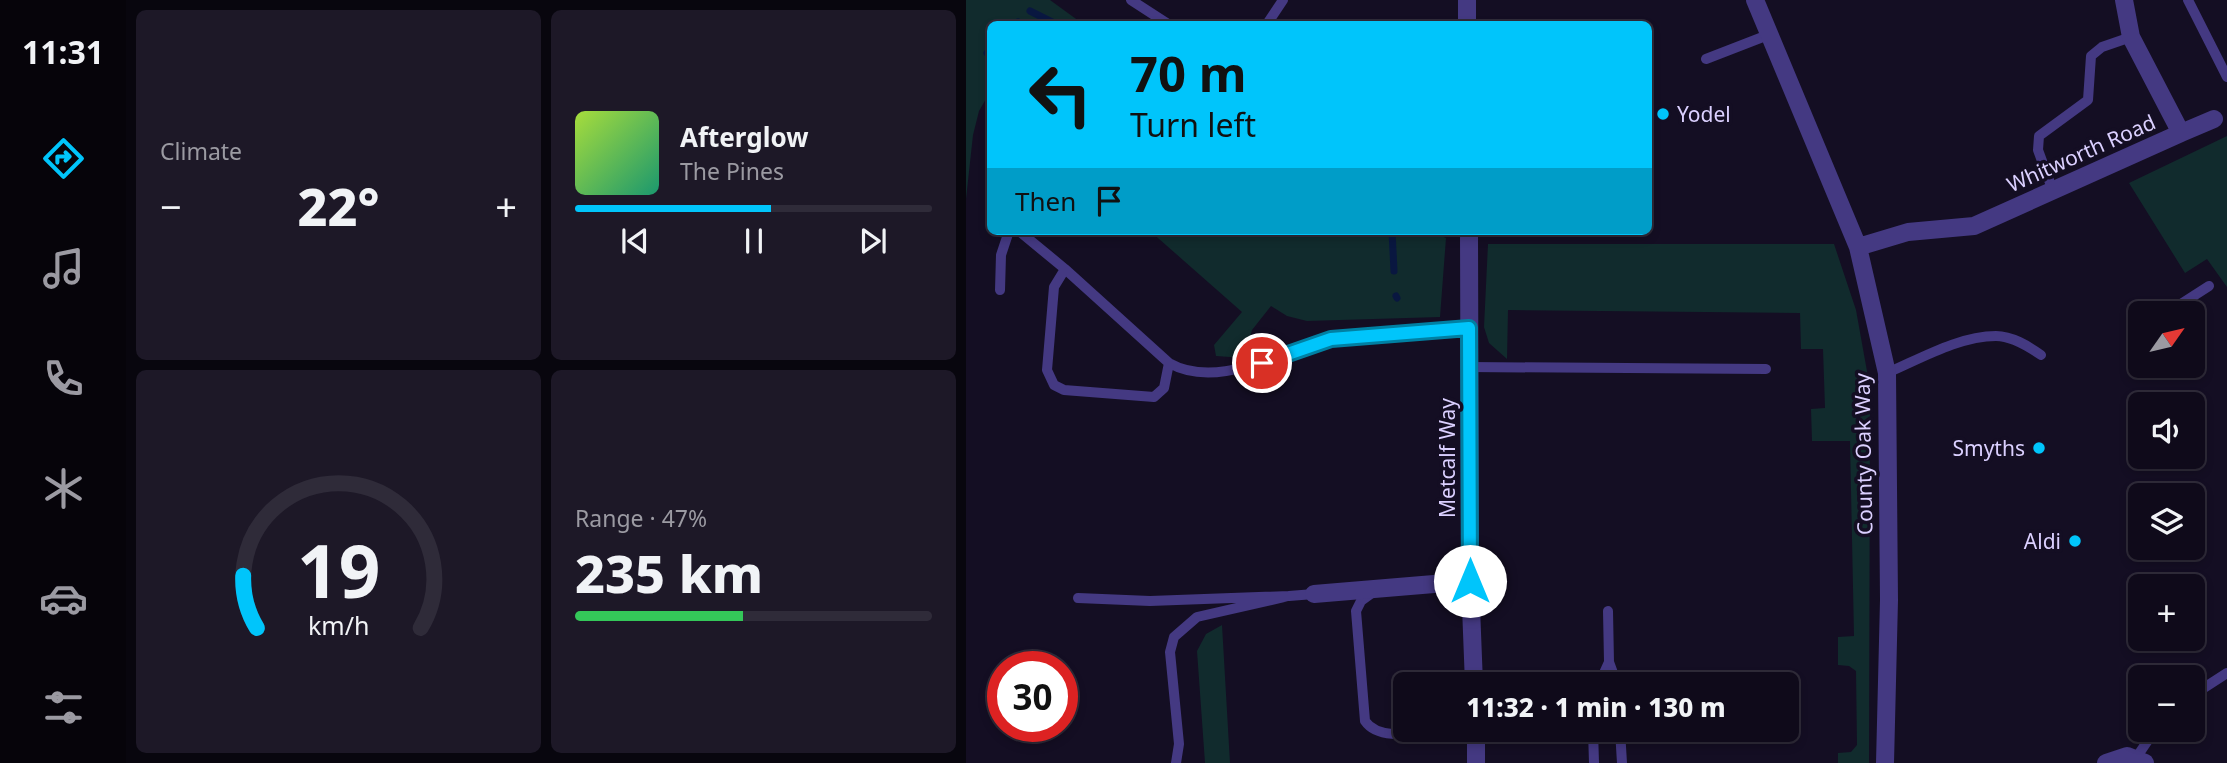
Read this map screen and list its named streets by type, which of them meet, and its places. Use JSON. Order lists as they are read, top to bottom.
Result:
{
  "streets": {
    "street": ["Whitworth Road", "County Oak Way", "Metcalf Way"]
  },
  "crossings": [
    ["Whitworth Road", "County Oak Way"]
  ],
  "places": ["Yodel", "Smyths", "Aldi"],
  "north": "top right",
  "page": {
    "tabs": "11:31",
    "tile": [
      "Climate",
      ["Range · 47%", "235 km"]
    ],
    "turn": ["70 m", "Turn left"],
    "song": ["Afterglow", "The Pines"],
    "then": "Then",
    "heat": ["−", "22°", "+"],
    "map_buttons": ["+", "−"],
    "limit": "30",
    "trip": "11:32 · 1 min · 130 m",
    "gauge": ["19", "km/h"]
  }
}
